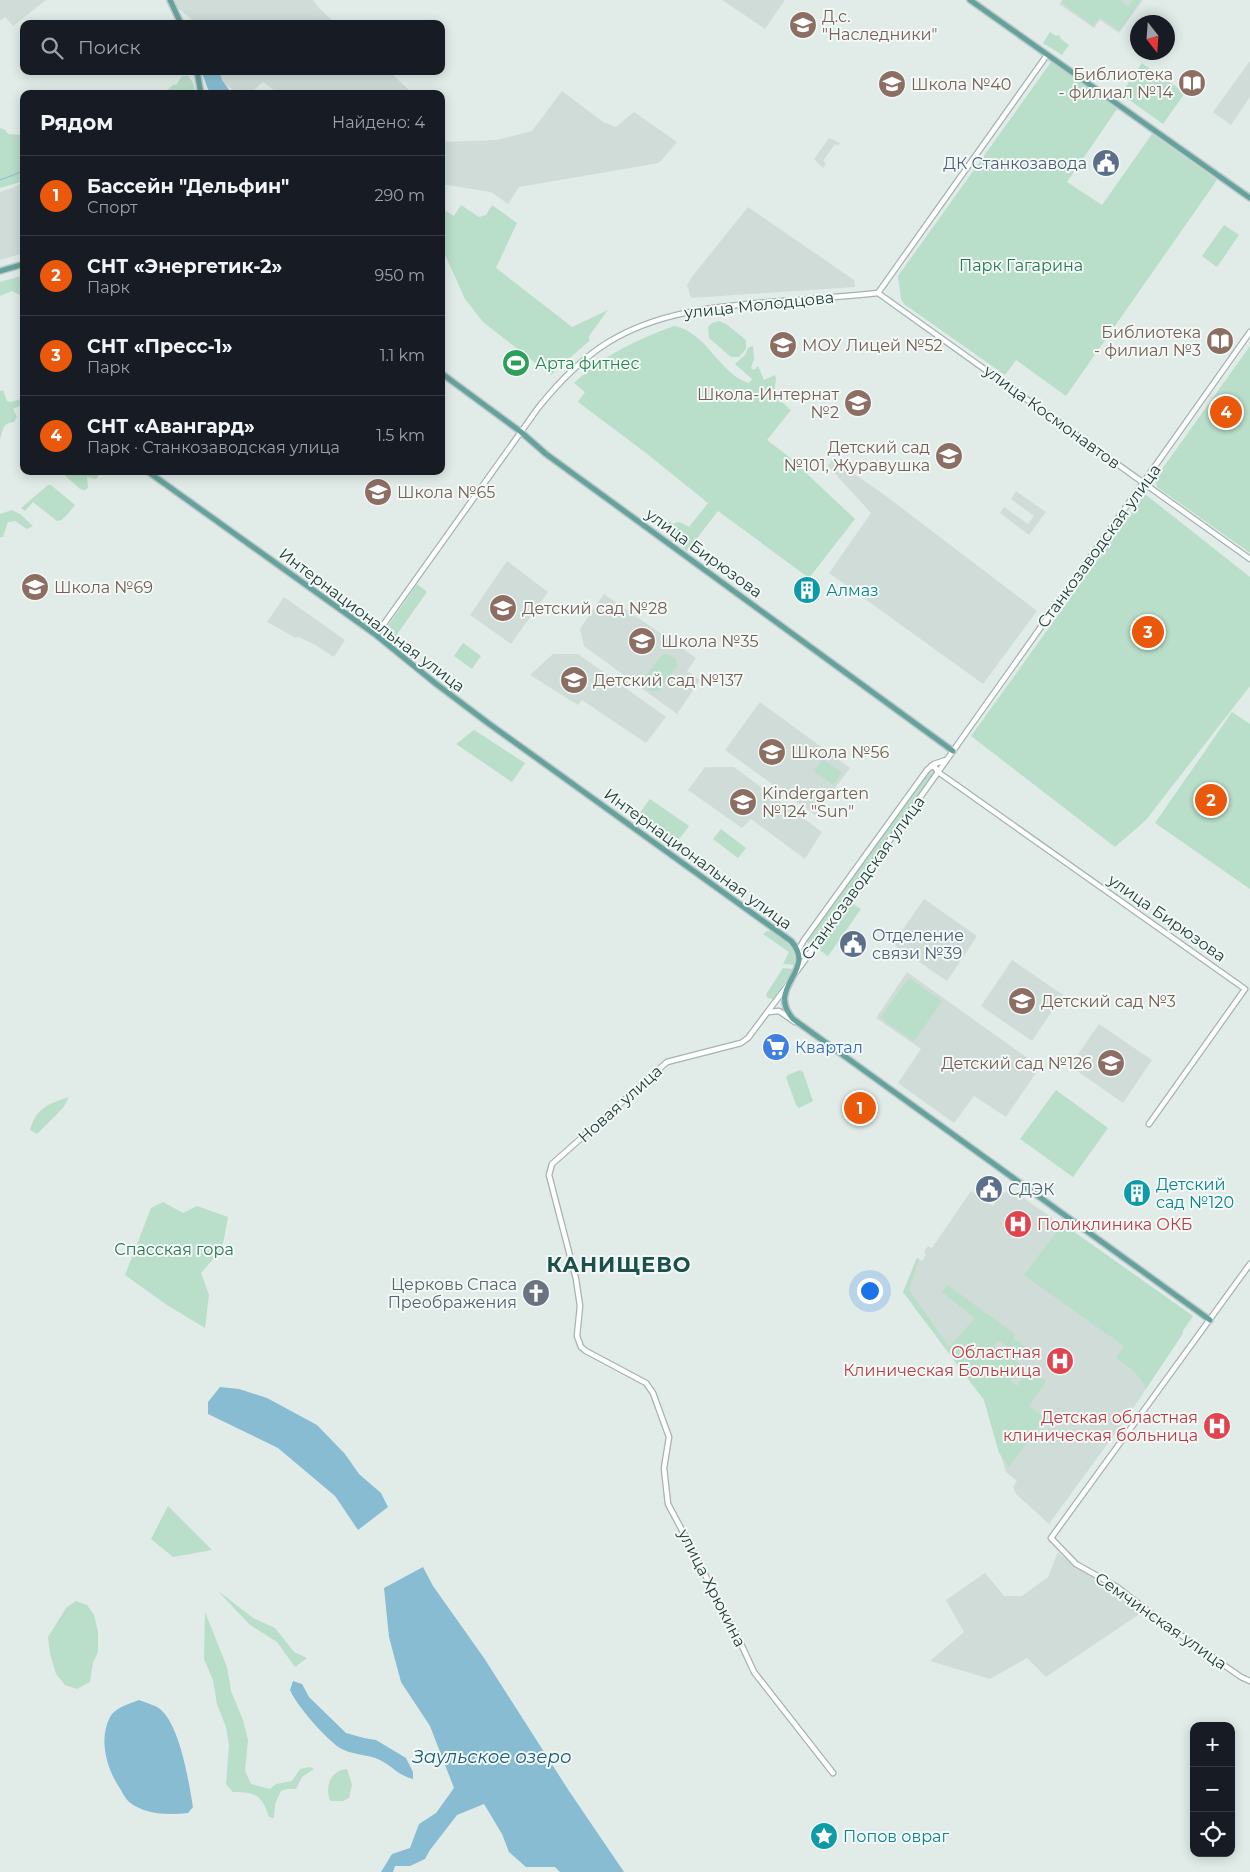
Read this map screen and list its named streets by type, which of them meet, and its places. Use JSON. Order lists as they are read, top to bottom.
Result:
{
  "streets": {
    "main road": ["улица Бирюзова", "Интернациональная улица"],
    "street": [
      "улица Молодцова",
      "улица Космонавтов",
      "Станкозаводская улица",
      "Новая улица",
      "улица Хрюкина",
      "Семчинская улица"
    ]
  },
  "crossings": [
    ["улица Молодцова", "улица Космонавтов"],
    ["улица Молодцова", "улица Бирюзова"],
    ["улица Молодцова", "Интернациональная улица"],
    ["улица Космонавтов", "Станкозаводская улица"],
    ["Станкозаводская улица", "улица Бирюзова"],
    ["Станкозаводская улица", "Интернациональная улица"],
    ["Интернациональная улица", "Новая улица"],
    ["Новая улица", "улица Хрюкина"]
  ],
  "districts": ["КАНИЩЕВО"],
  "water": ["Заульское озеро"],
  "parks": ["Парк Гагарина", "Спасская гора"],
  "places": {
    "school or university": [
      "Д.с. \"Наследники\"",
      "Школа №40",
      "МОУ Лицей №52",
      "Школа-Интернат №2",
      "Детский сад №101, Журавушка",
      "Школа №65",
      "Школа №69",
      "Детский сад №28",
      "Школа №35",
      "Детский сад №137",
      "Школа №56",
      "Kindergarten №124 \"Sun\"",
      "Детский сад №3",
      "Детский сад №126"
    ],
    "library": ["Библиотека - филиал №14", "Библиотека - филиал №3"],
    "public building": ["ДК Станкозавода", "Отделение связи №39", "СДЭК"],
    "sports": ["Арта фитнес"],
    "building": ["Алмаз", "Детский сад №120"],
    "supermarket": ["Квартал"],
    "hospital": ["Поликлиника ОКБ", "Областная Клиническая Больница", "Детская областная клиническая больница"],
    "church": ["Церковь Спаса Преображения"],
    "place": ["Попов овраг"]
  },
  "north": "bottom",
  "page": {
    "search": "Поиск",
    "heading": ["Рядом", "Найдено: 4"],
    "list": [
      {
        "mark": "1",
        "name": "Бассейн \"Дельфин\"",
        "note": "Спорт",
        "value": "290 m"
      },
      {
        "mark": "2",
        "name": "СНТ «Энергетик-2»",
        "note": "Парк",
        "value": "950 m"
      },
      {
        "mark": "3",
        "name": "СНТ «Пресс-1»",
        "note": "Парк",
        "value": "1.1 km"
      },
      {
        "mark": "4",
        "name": "СНТ «Авангард»",
        "note": "Парк · Станкозаводская улица",
        "value": "1.5 km"
      }
    ],
    "pins": [
      "4",
      "3",
      "2",
      "1"
    ],
    "map_buttons": ["+", "−"]
  }
}
